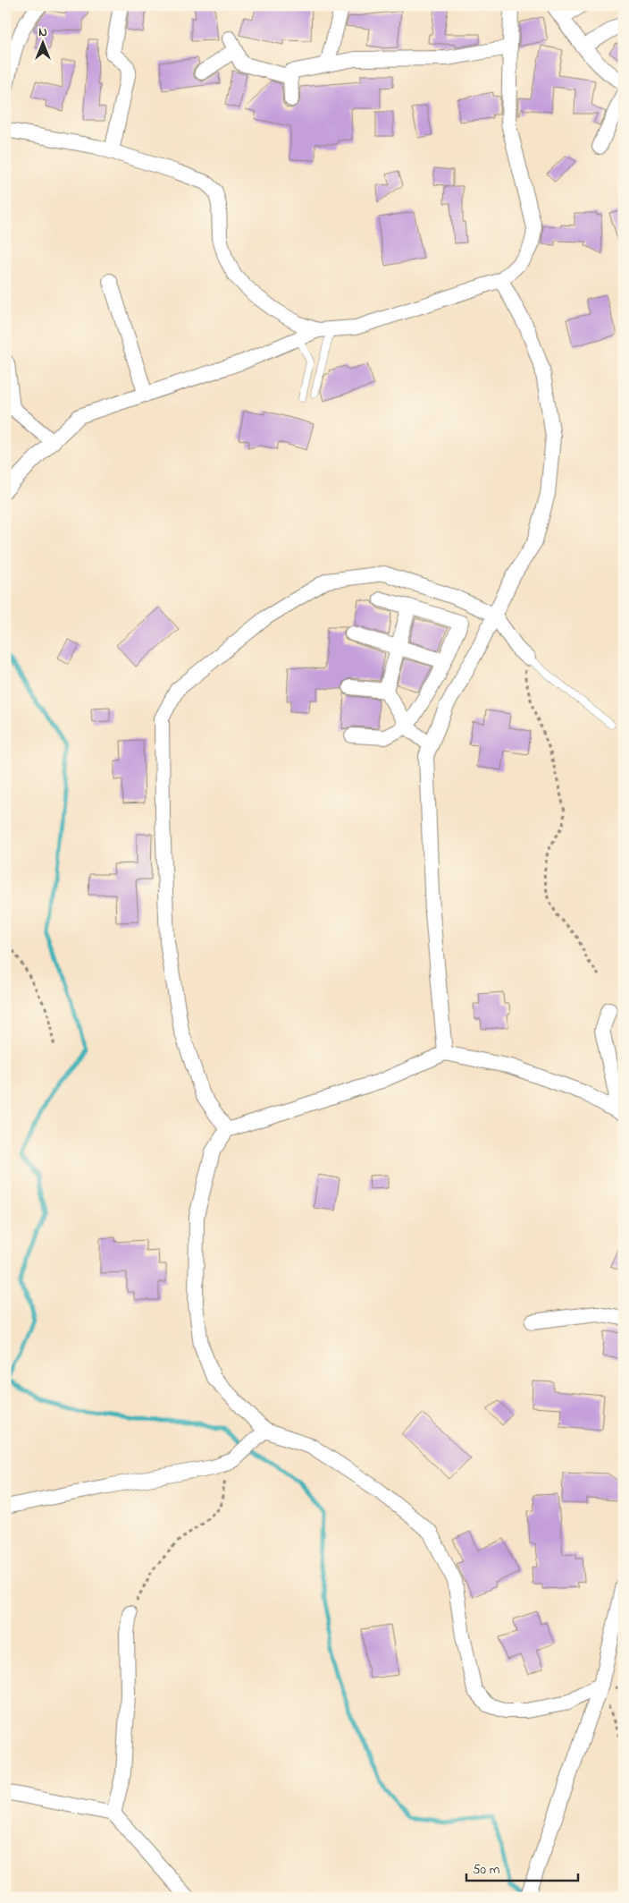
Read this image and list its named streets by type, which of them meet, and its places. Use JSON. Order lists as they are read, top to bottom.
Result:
{
  "scale_bar": "50 m",
  "north": "top"
}
